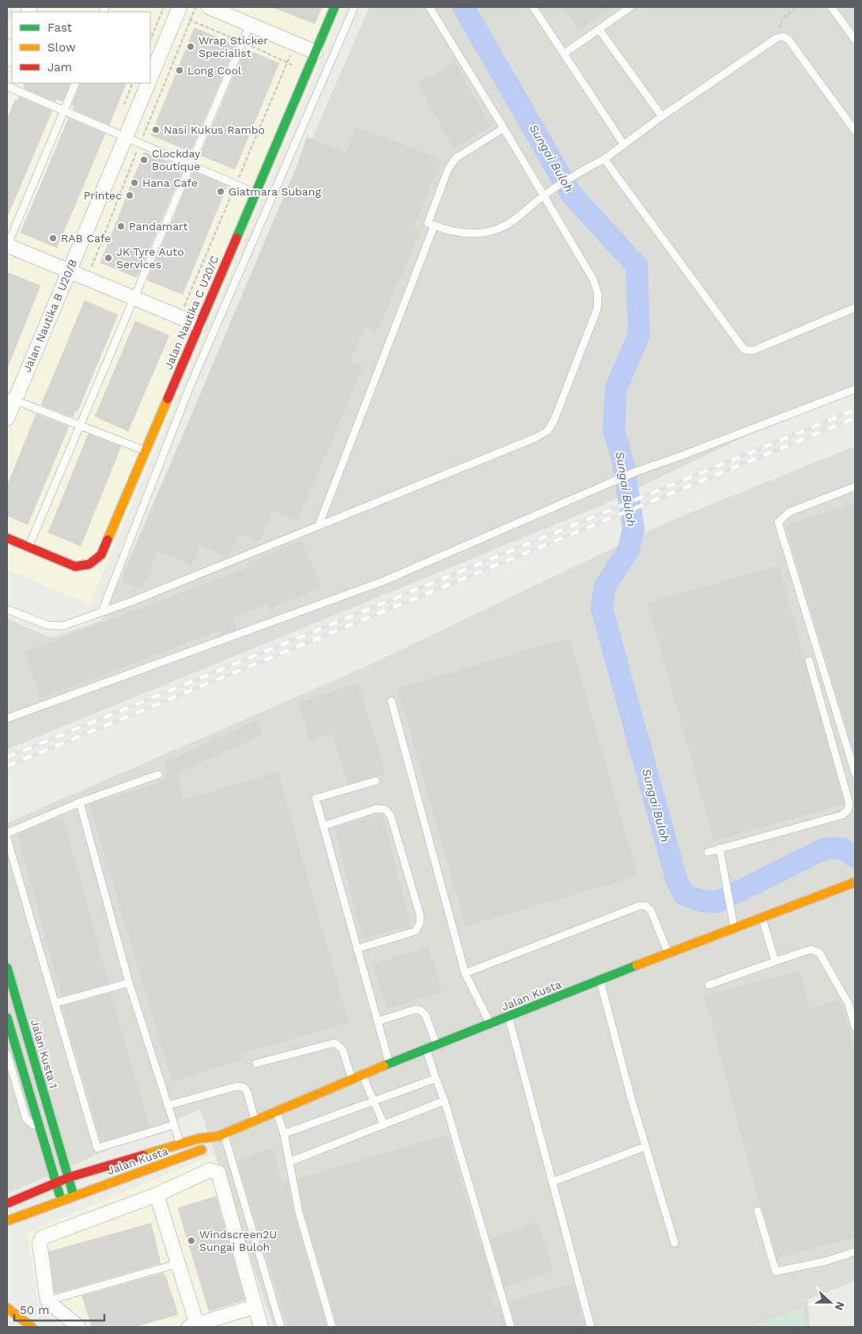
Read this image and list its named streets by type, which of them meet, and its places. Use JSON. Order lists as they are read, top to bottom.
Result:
{
  "streets": {
    "street": [
      "Jalan Nautika C U20/C",
      "Jalan Nautika B U20/B",
      "Jalan Kusta",
      "Jalan Kusta 1"
    ]
  },
  "crossings": [
    ["Jalan Kusta", "Jalan Kusta 1"]
  ],
  "water": ["Sungai Buloh"],
  "places": [
    "Wrap Sticker Specialist",
    "Long Cool",
    "Nasi Kukus Rambo",
    "Clockday Boutique",
    "Hana Cafe",
    "Giatmara Subang",
    "Printec",
    "Pandamart",
    "RAB Cafe",
    "JK Tyre Auto Services",
    "Windscreen2U Sungai Buloh"
  ],
  "legend": ["Fast", "Slow", "Jam"],
  "scale_bar": "50 m",
  "north": "right"
}
